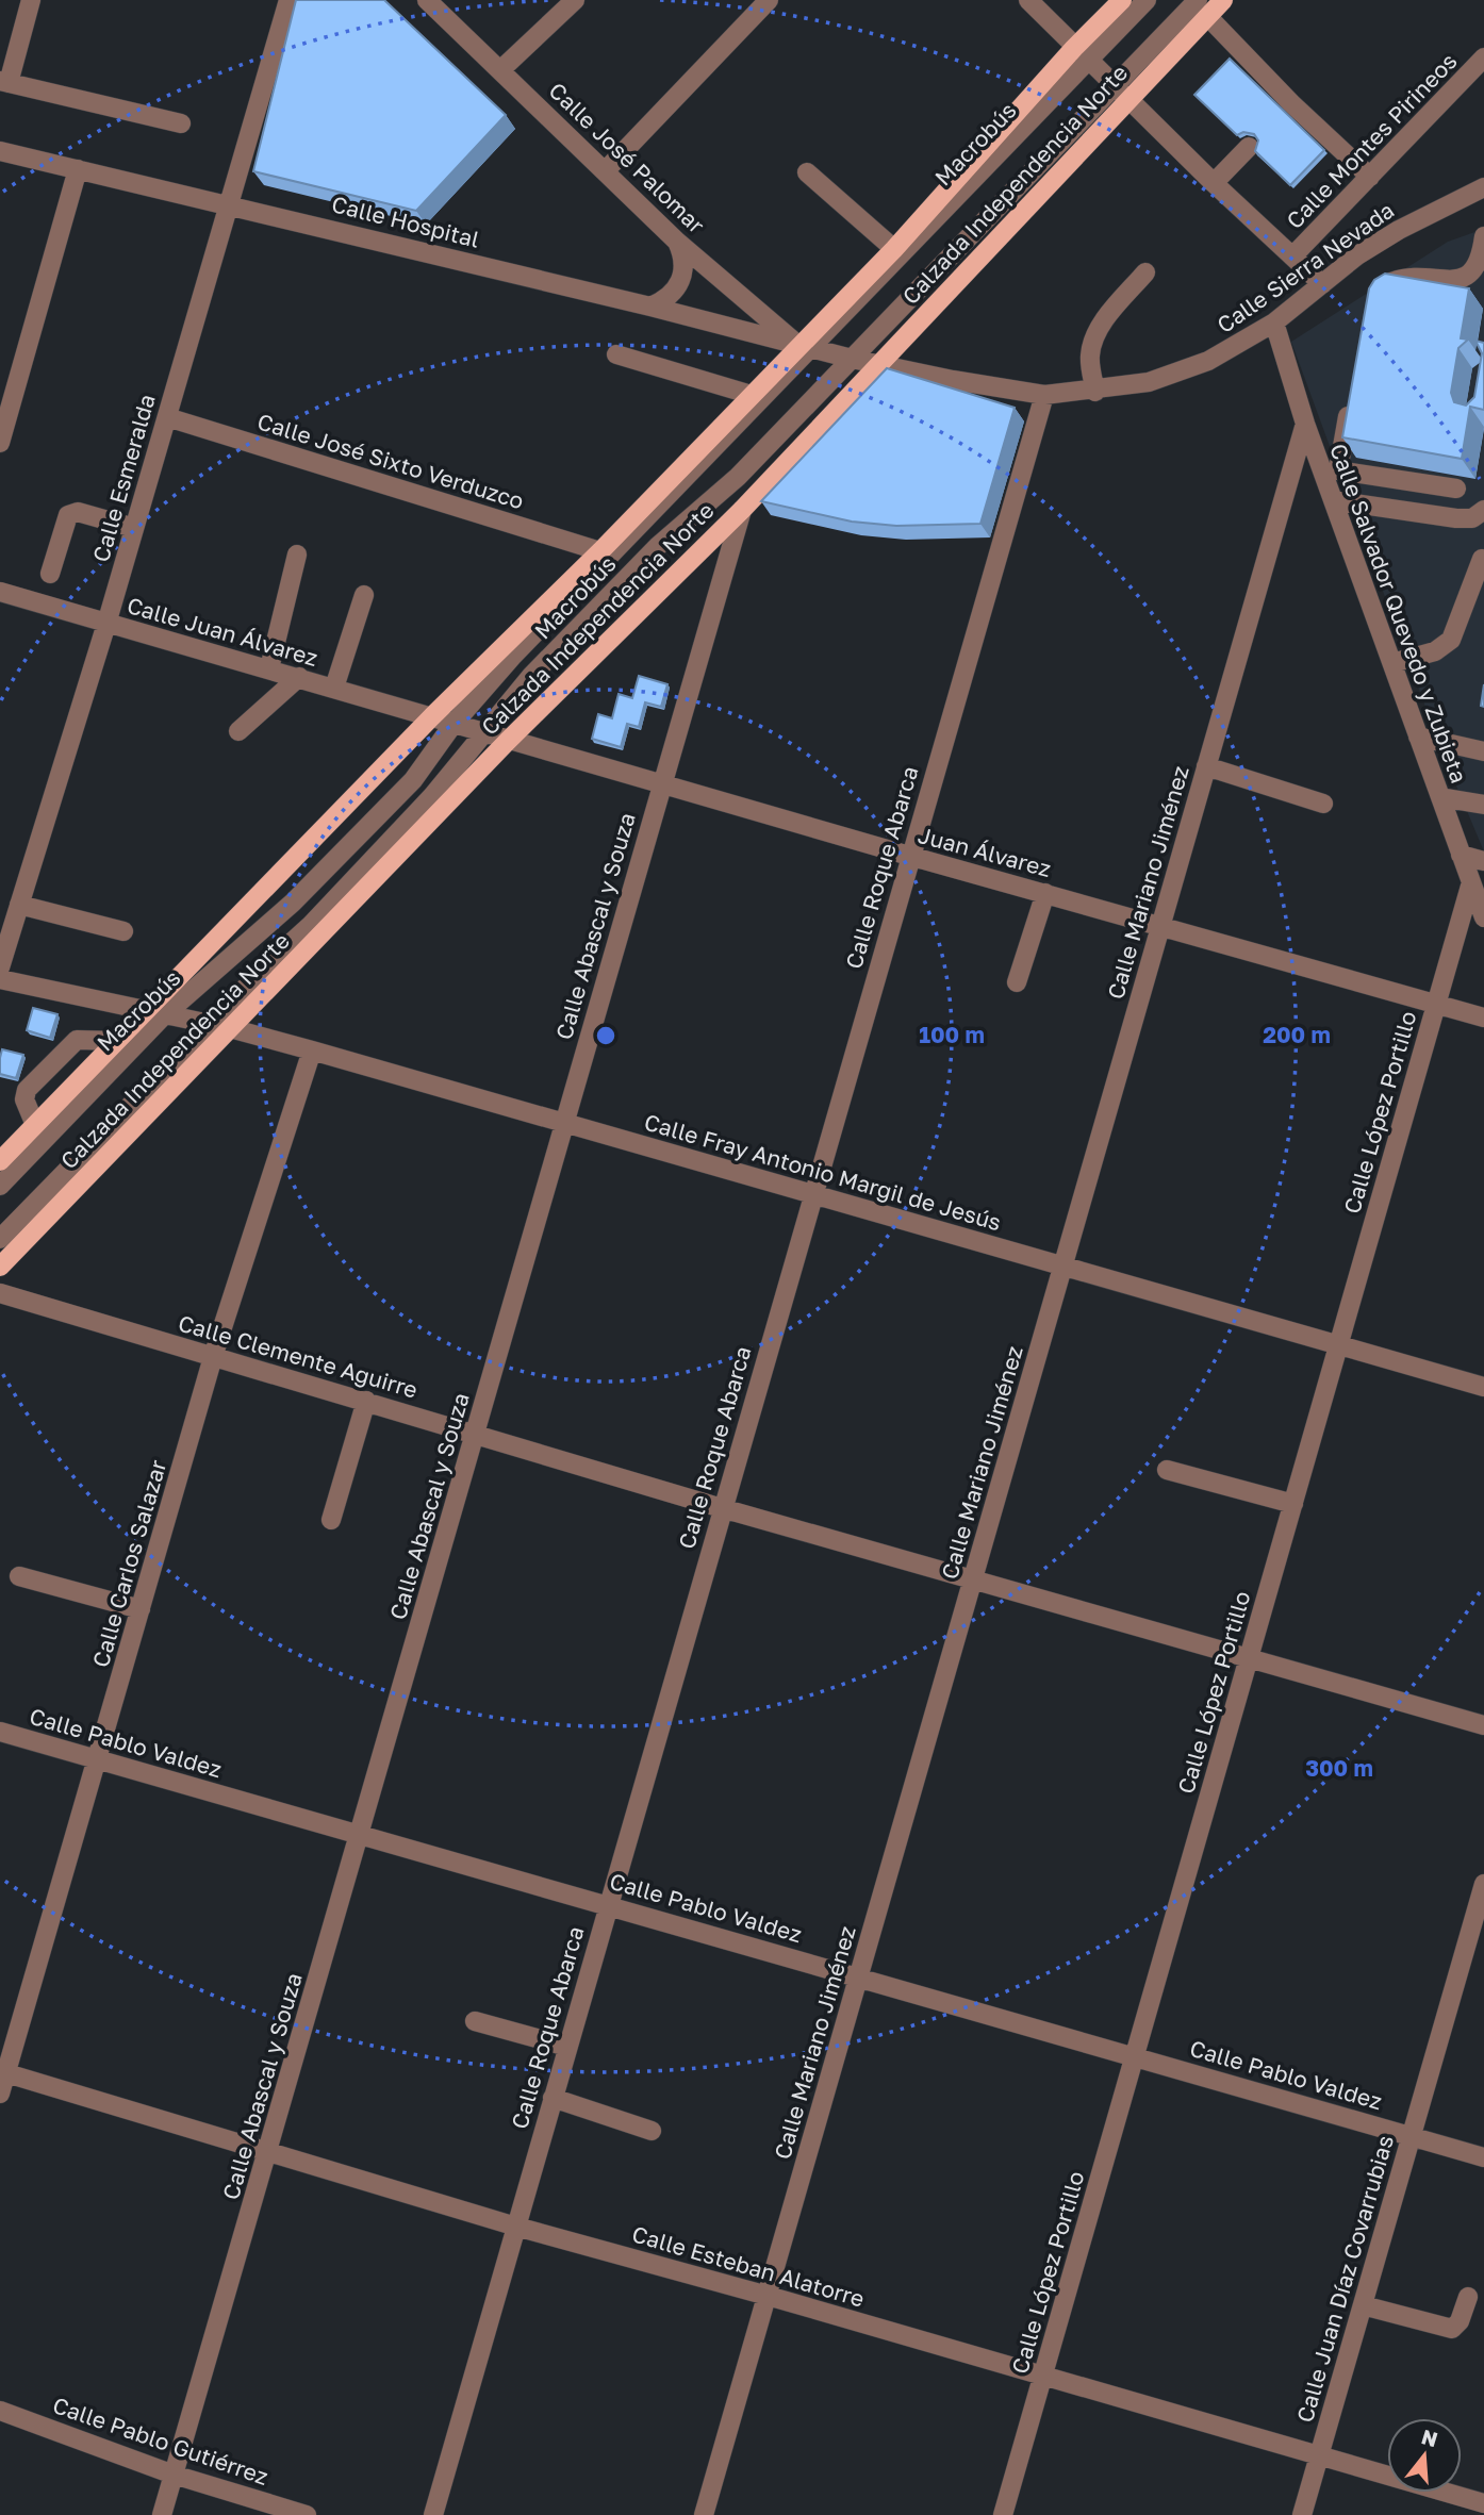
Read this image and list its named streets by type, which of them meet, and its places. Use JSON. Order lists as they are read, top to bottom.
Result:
{
  "streets": {
    "main road": ["Calzada Independencia Norte"],
    "street": [
      "Calle Montes Pirineos",
      "Macrobús",
      "Calle José Palomar",
      "Calle Hospital",
      "Calle Sierra Nevada",
      "Calle José Sixto Verduzco",
      "Calle Esmeralda",
      "Calle Salvador Quevedo y Zubieta",
      "Calle Juan Álvarez",
      "Juan Álvarez",
      "Calle Roque Abarca",
      "Calle Mariano Jiménez",
      "Calle Abascal y Souza",
      "Calle López Portillo",
      "Calle Fray Antonio Margil de Jesús",
      "Calle Clemente Aguirre",
      "Calle Carlos Salazar",
      "Calle Pablo Valdez",
      "Calle Esteban Alatorre",
      "Calle Juan Díaz Covarrubias",
      "Calle Pablo Gutiérrez"
    ]
  },
  "crossings": [
    ["Macrobús", "Calle José Palomar"],
    ["Macrobús", "Calzada Independencia Norte"],
    ["Macrobús", "Calle Hospital"],
    ["Macrobús", "Calle Sierra Nevada"],
    ["Macrobús", "Juan Álvarez"],
    ["Macrobús", "Calle Fray Antonio Margil de Jesús"],
    ["Calle José Palomar", "Calzada Independencia Norte"],
    ["Calle José Palomar", "Calle Hospital"],
    ["Calle José Palomar", "Calle Sierra Nevada"],
    ["Calzada Independencia Norte", "Calle Hospital"],
    ["Calzada Independencia Norte", "Calle Sierra Nevada"],
    ["Calzada Independencia Norte", "Calle José Sixto Verduzco"],
    ["Calzada Independencia Norte", "Calle Juan Álvarez"],
    ["Calzada Independencia Norte", "Juan Álvarez"],
    ["Calzada Independencia Norte", "Calle Abascal y Souza"],
    ["Calzada Independencia Norte", "Calle Fray Antonio Margil de Jesús"],
    ["Calle Hospital", "Calle Sierra Nevada"],
    ["Calle Hospital", "Calle Esmeralda"],
    ["Calle Sierra Nevada", "Calle Salvador Quevedo y Zubieta"],
    ["Calle Sierra Nevada", "Calle Roque Abarca"],
    ["Calle José Sixto Verduzco", "Calle Esmeralda"],
    ["Calle Esmeralda", "Calle Juan Álvarez"],
    ["Calle Salvador Quevedo y Zubieta", "Calle Mariano Jiménez"],
    ["Calle Salvador Quevedo y Zubieta", "Calle López Portillo"],
    ["Calle Juan Álvarez", "Juan Álvarez"],
    ["Juan Álvarez", "Calle Roque Abarca"],
    ["Juan Álvarez", "Calle Mariano Jiménez"],
    ["Juan Álvarez", "Calle Abascal y Souza"],
    ["Juan Álvarez", "Calle López Portillo"],
    ["Calle Roque Abarca", "Calle Fray Antonio Margil de Jesús"],
    ["Calle Roque Abarca", "Calle Clemente Aguirre"],
    ["Calle Roque Abarca", "Calle Pablo Valdez"],
    ["Calle Roque Abarca", "Calle Esteban Alatorre"],
    ["Calle Mariano Jiménez", "Calle Fray Antonio Margil de Jesús"],
    ["Calle Mariano Jiménez", "Calle Clemente Aguirre"],
    ["Calle Mariano Jiménez", "Calle Pablo Valdez"],
    ["Calle Mariano Jiménez", "Calle Esteban Alatorre"],
    ["Calle Abascal y Souza", "Calle Fray Antonio Margil de Jesús"],
    ["Calle Abascal y Souza", "Calle Clemente Aguirre"],
    ["Calle Abascal y Souza", "Calle Pablo Valdez"],
    ["Calle Abascal y Souza", "Calle Esteban Alatorre"],
    ["Calle Abascal y Souza", "Calle Pablo Gutiérrez"],
    ["Calle López Portillo", "Calle Fray Antonio Margil de Jesús"],
    ["Calle López Portillo", "Calle Clemente Aguirre"],
    ["Calle López Portillo", "Calle Pablo Valdez"],
    ["Calle López Portillo", "Calle Esteban Alatorre"],
    ["Calle Fray Antonio Margil de Jesús", "Calle Carlos Salazar"],
    ["Calle Clemente Aguirre", "Calle Carlos Salazar"],
    ["Calle Carlos Salazar", "Calle Pablo Valdez"],
    ["Calle Carlos Salazar", "Calle Esteban Alatorre"],
    ["Calle Pablo Valdez", "Calle Juan Díaz Covarrubias"],
    ["Calle Esteban Alatorre", "Calle Juan Díaz Covarrubias"]
  ],
  "north": "top",
  "rings": ["100 m", "200 m", "300 m"]
}
